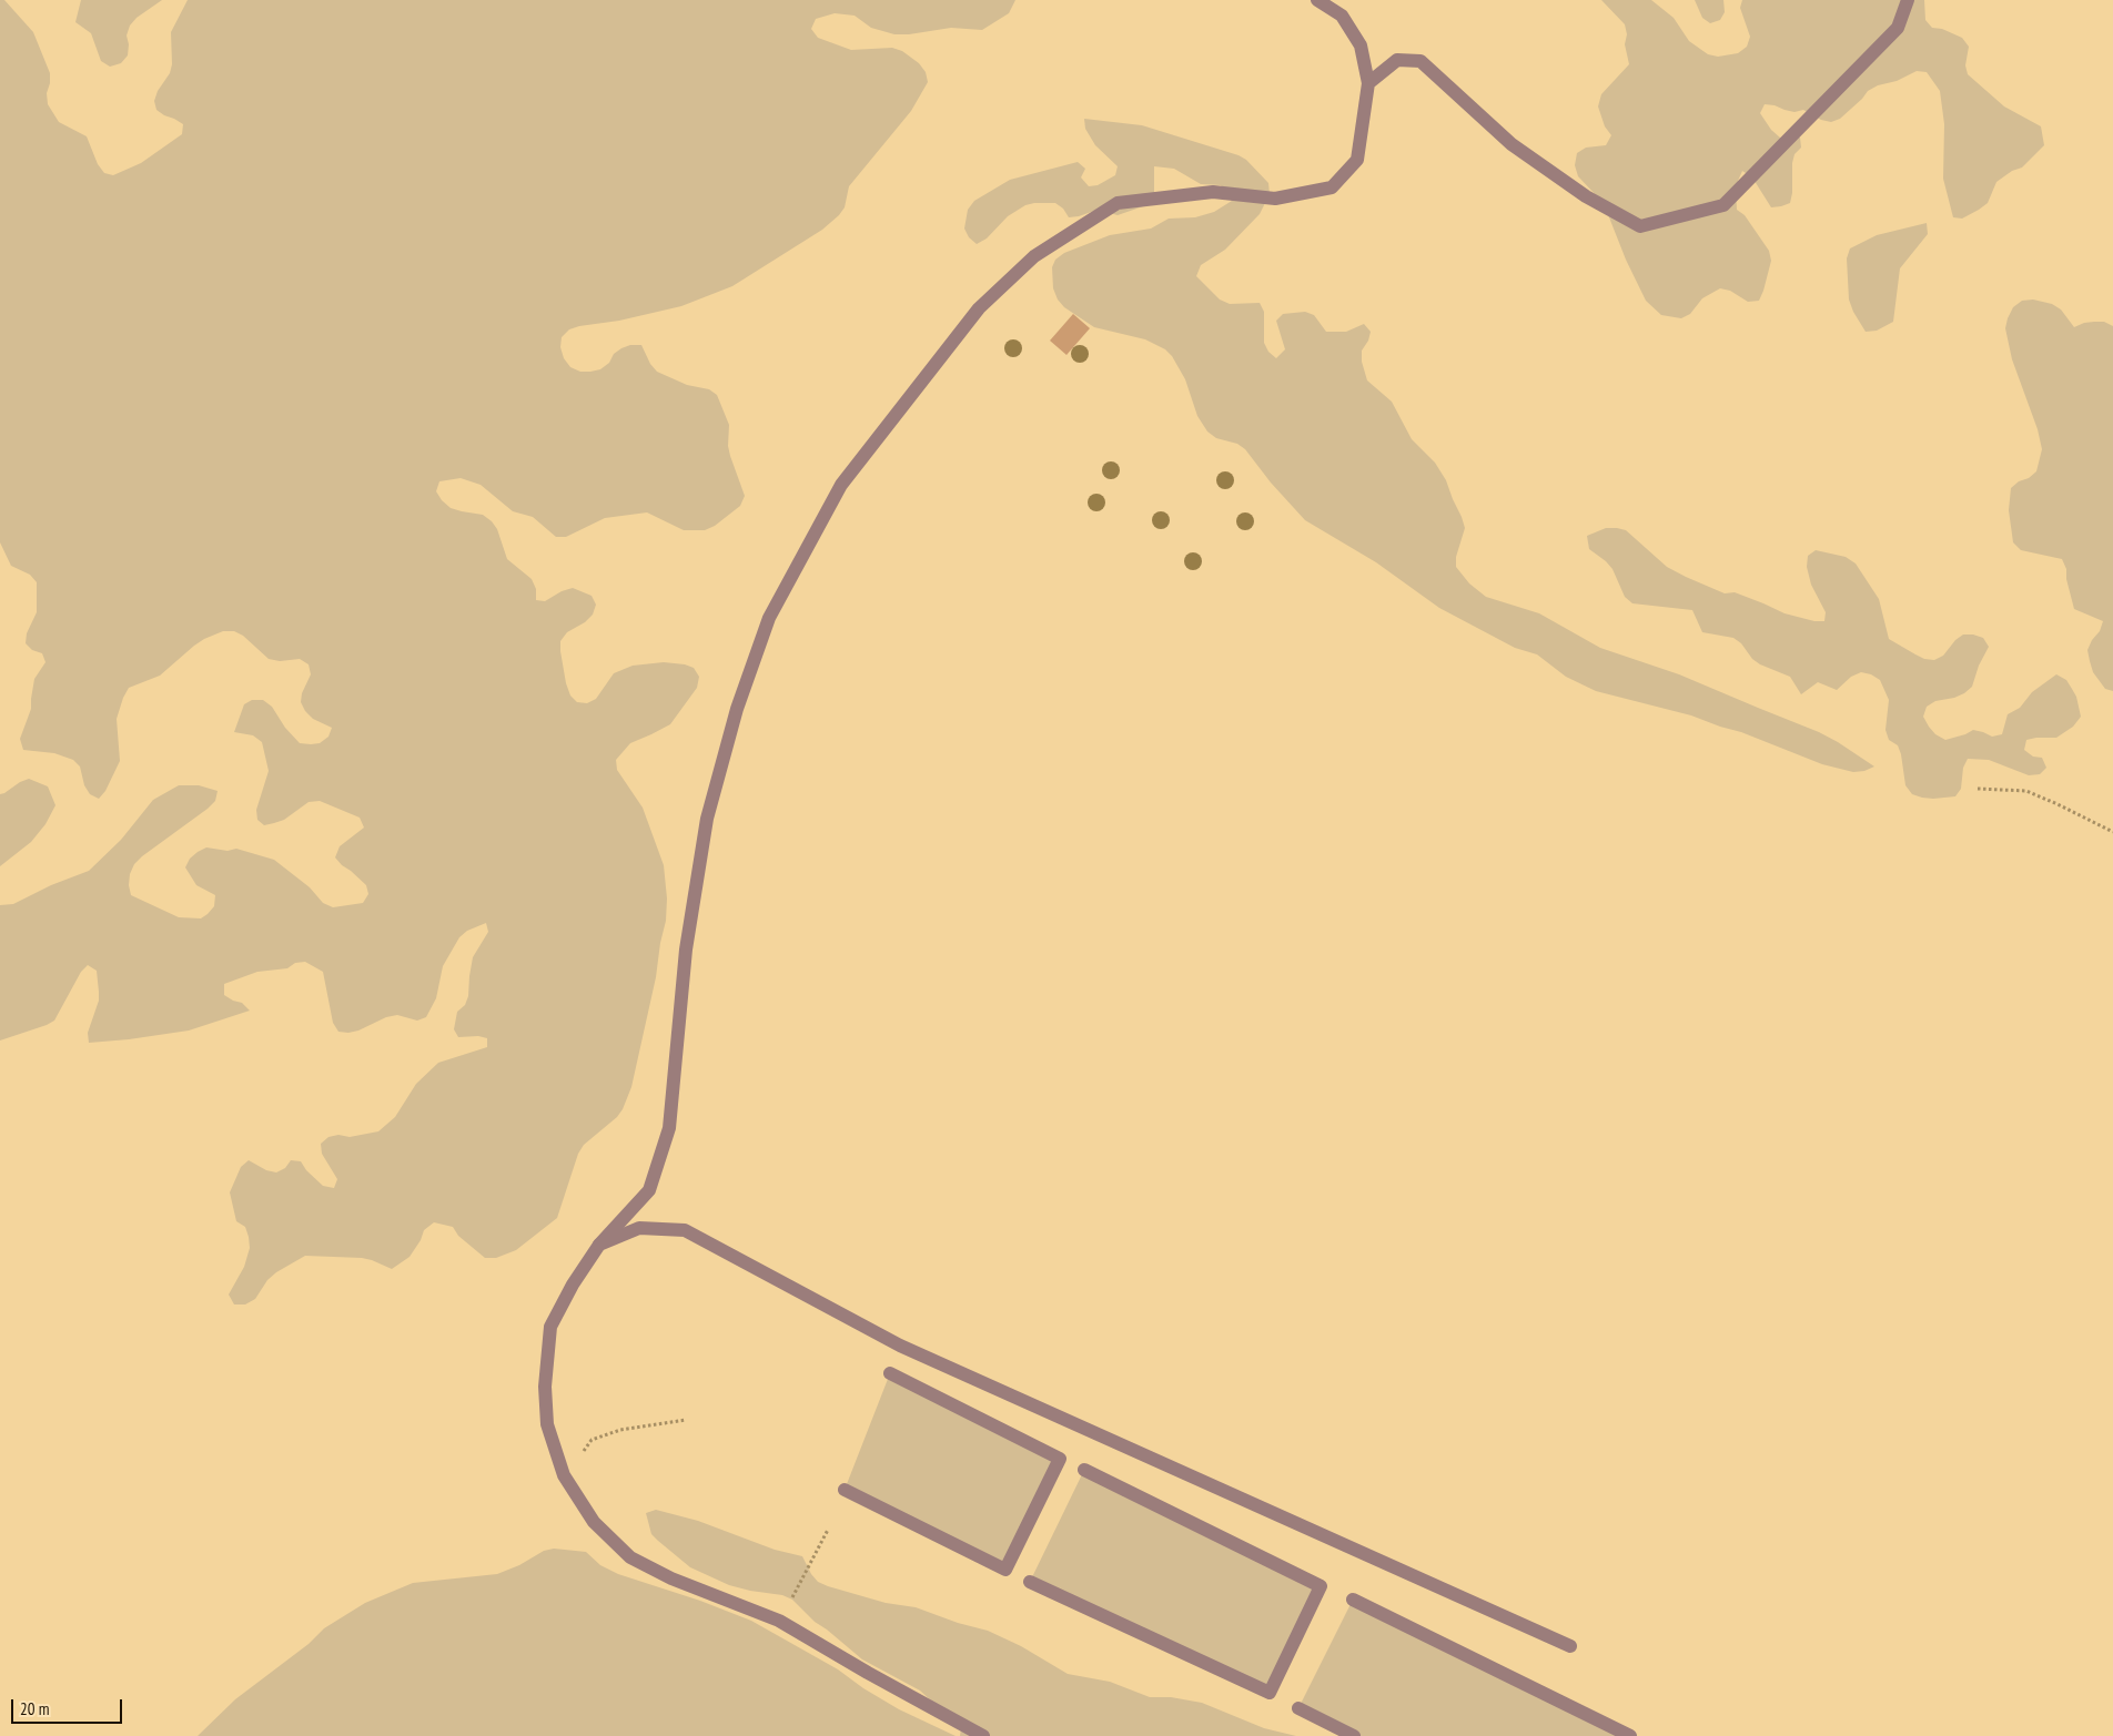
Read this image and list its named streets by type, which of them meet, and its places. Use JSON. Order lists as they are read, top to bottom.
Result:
{
  "scale_bar": "20 m"
}
